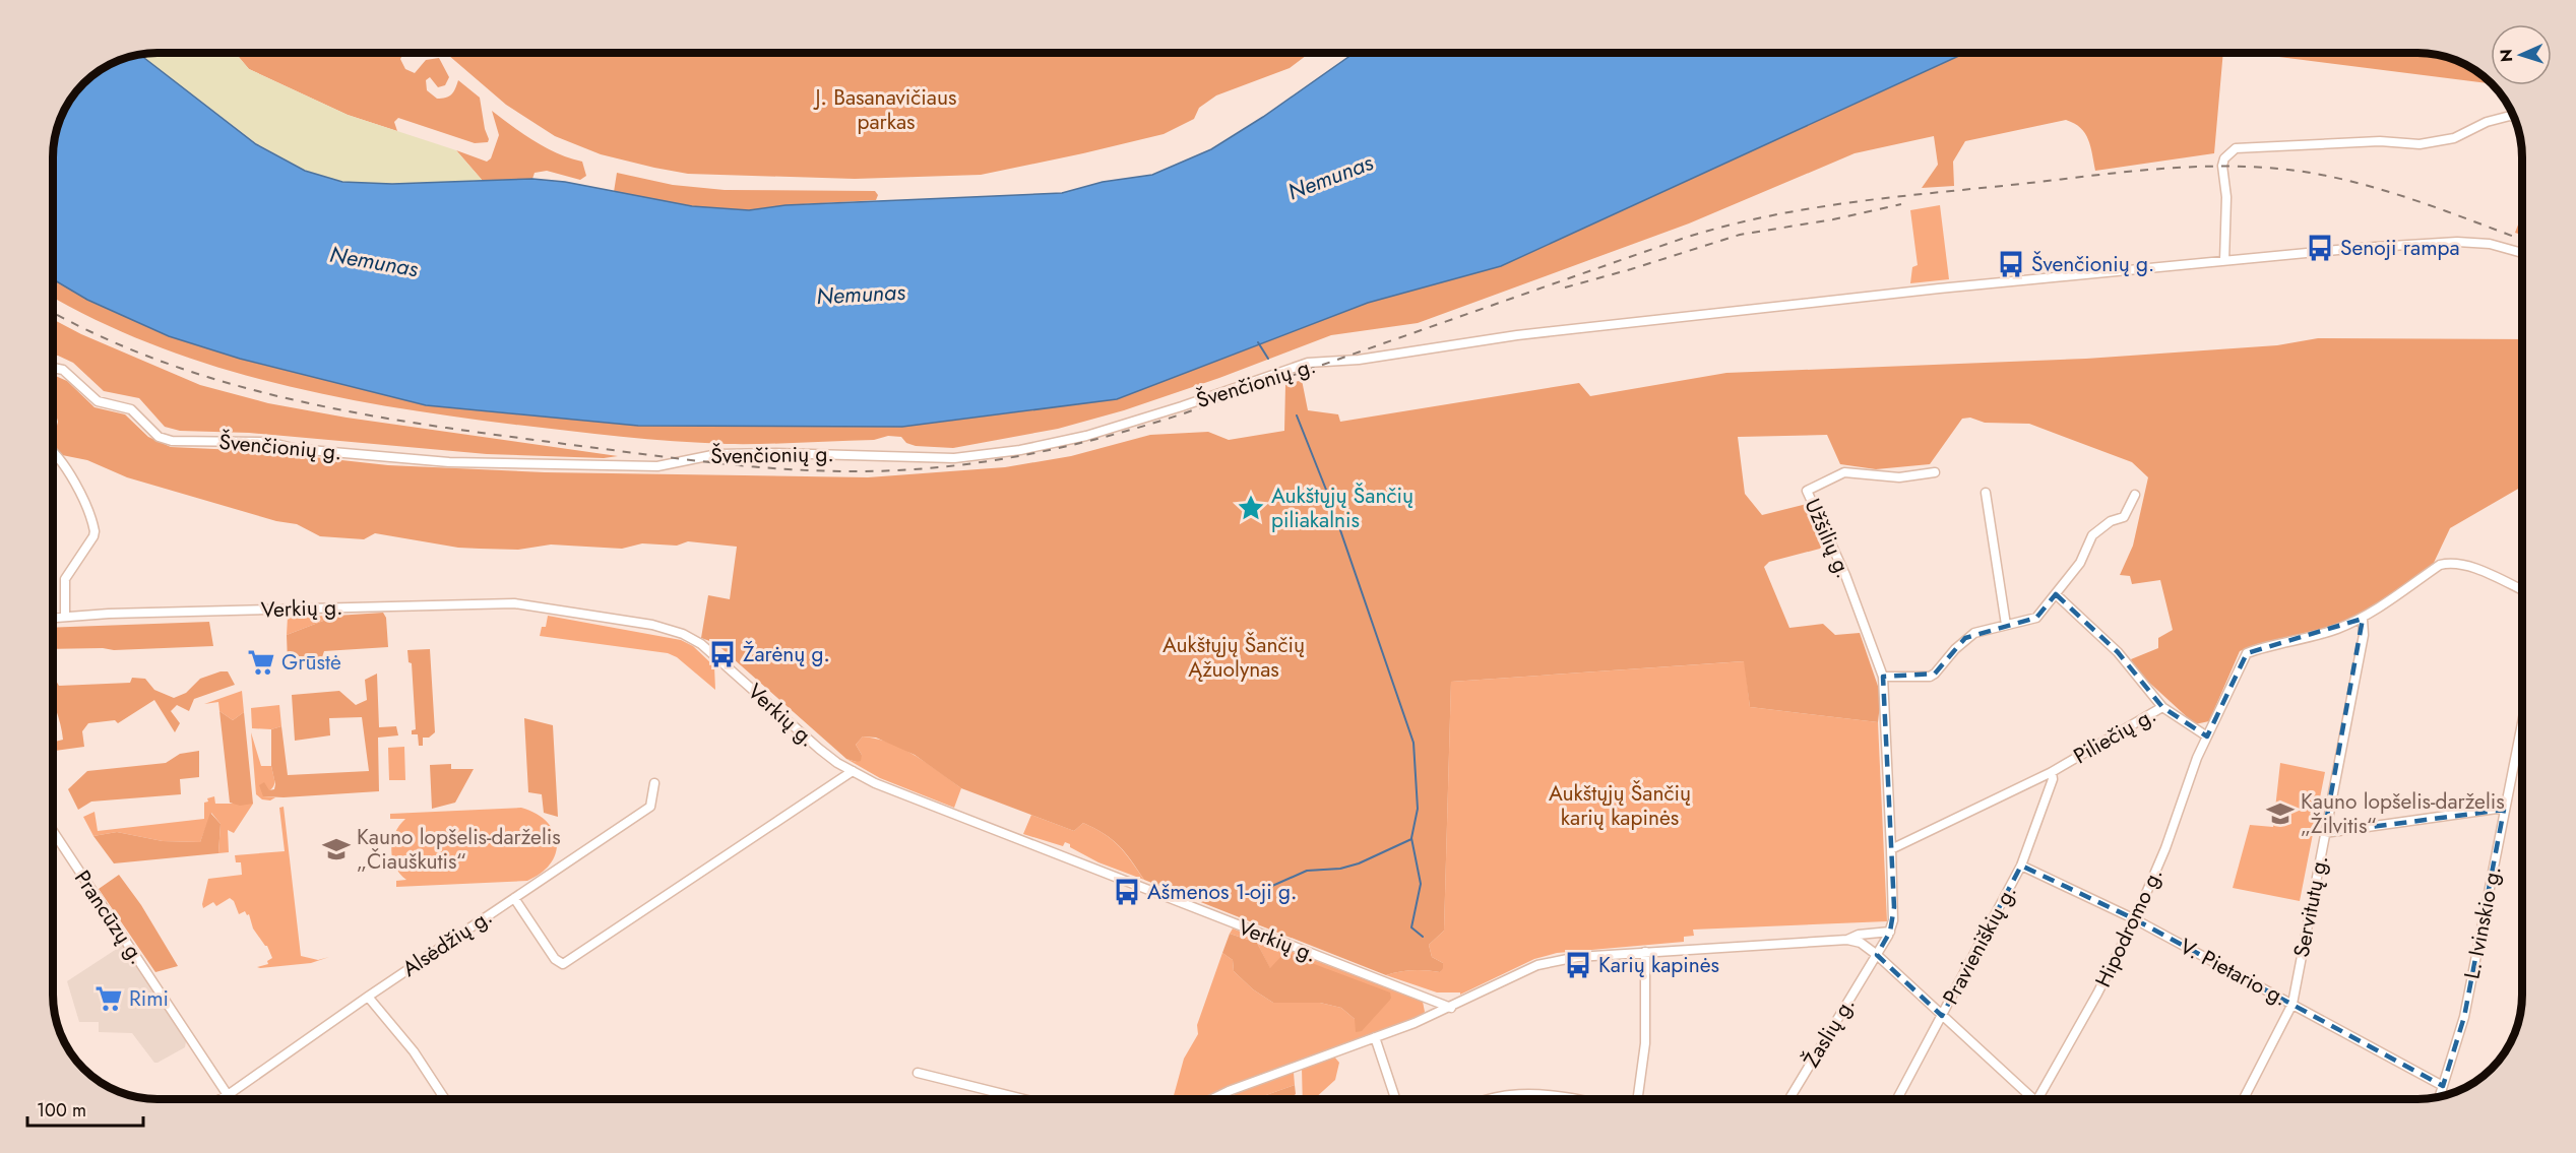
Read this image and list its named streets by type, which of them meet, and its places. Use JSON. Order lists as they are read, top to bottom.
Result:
{
  "streets": {
    "street": [
      "Švenčionių g.",
      "Užšilių g.",
      "Verkių g.",
      "Piliečių g.",
      "Servitutų g.",
      "Prancūzų g.",
      "L. Ivinskio g.",
      "Hipodromo g.",
      "Alsėdžių g.",
      "Pravieniškių g.",
      "V. Pietario g.",
      "Žaslių g."
    ]
  },
  "crossings": [
    ["Užšilių g.", "Piliečių g."],
    ["Piliečių g.", "Hipodromo g."],
    ["Piliečių g.", "Pravieniškių g."],
    ["Servitutų g.", "V. Pietario g."],
    ["Prancūzų g.", "Alsėdžių g."],
    ["L. Ivinskio g.", "V. Pietario g."],
    ["Hipodromo g.", "V. Pietario g."],
    ["Pravieniškių g.", "V. Pietario g."]
  ],
  "water": ["Nemunas"],
  "parks": ["J. Basanavičiaus parkas", "Aukštųjų Šančių Ąžuolynas", "Aukštųjų Šančių karių kapinės"],
  "places": {
    "bus stop": [
      "Senoji rampa",
      "Švenčionių g.",
      "Žarėnų g.",
      "Ašmenos 1-oji g.",
      "Karių kapinės"
    ],
    "place": ["Aukštųjų Šančių piliakalnis"],
    "supermarket": ["Grūstė", "Rimi"],
    "school or university": ["Kauno lopšelis-darželis „Žilvitis“", "Kauno lopšelis-darželis „Čiauškutis“"]
  },
  "scale_bar": "100 m",
  "north": "left"
}
